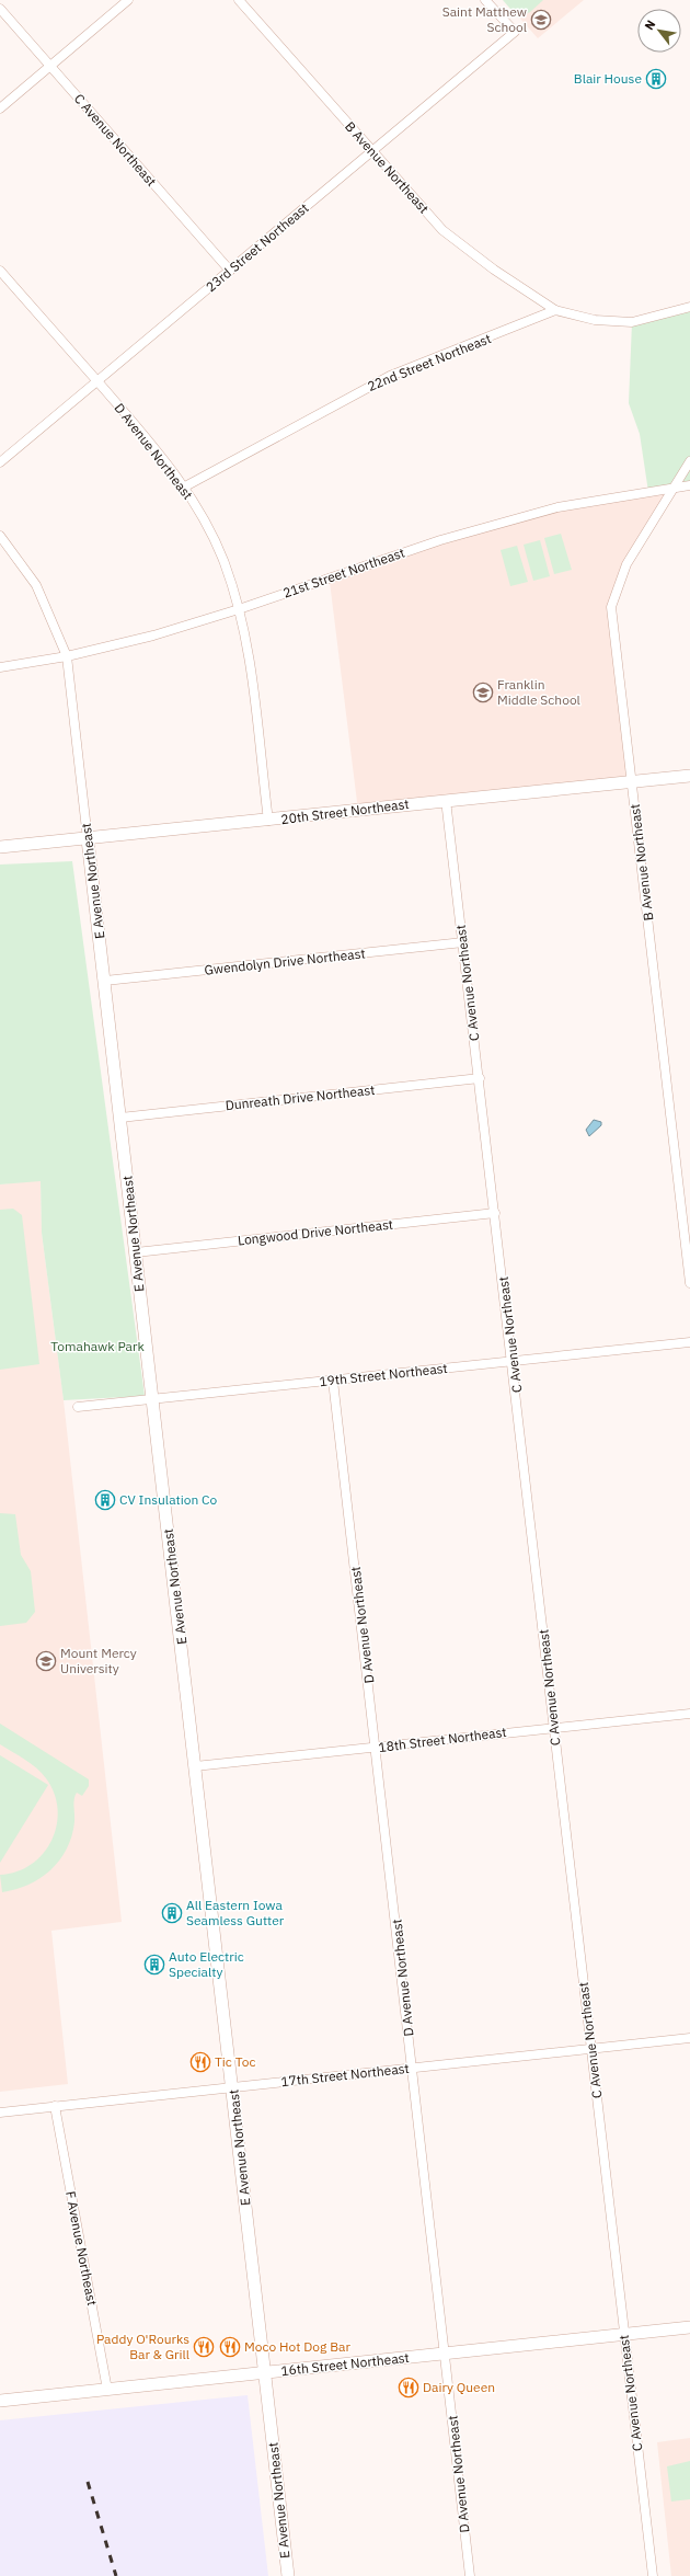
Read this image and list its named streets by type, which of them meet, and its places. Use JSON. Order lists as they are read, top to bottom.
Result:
{
  "streets": {
    "street": [
      "C Avenue Northeast",
      "B Avenue Northeast",
      "23rd Street Northeast",
      "22nd Street Northeast",
      "D Avenue Northeast",
      "21st Street Northeast",
      "20th Street Northeast",
      "E Avenue Northeast",
      "Gwendolyn Drive Northeast",
      "Dunreath Drive Northeast",
      "Longwood Drive Northeast",
      "19th Street Northeast",
      "18th Street Northeast",
      "17th Street Northeast",
      "F Avenue Northeast",
      "16th Street Northeast"
    ]
  },
  "crossings": [
    ["C Avenue Northeast", "23rd Street Northeast"],
    ["C Avenue Northeast", "20th Street Northeast"],
    ["C Avenue Northeast", "Gwendolyn Drive Northeast"],
    ["C Avenue Northeast", "Dunreath Drive Northeast"],
    ["C Avenue Northeast", "Longwood Drive Northeast"],
    ["C Avenue Northeast", "19th Street Northeast"],
    ["C Avenue Northeast", "18th Street Northeast"],
    ["C Avenue Northeast", "17th Street Northeast"],
    ["C Avenue Northeast", "16th Street Northeast"],
    ["B Avenue Northeast", "23rd Street Northeast"],
    ["B Avenue Northeast", "22nd Street Northeast"],
    ["B Avenue Northeast", "21st Street Northeast"],
    ["B Avenue Northeast", "20th Street Northeast"],
    ["23rd Street Northeast", "D Avenue Northeast"],
    ["22nd Street Northeast", "D Avenue Northeast"],
    ["D Avenue Northeast", "21st Street Northeast"],
    ["D Avenue Northeast", "20th Street Northeast"],
    ["D Avenue Northeast", "19th Street Northeast"],
    ["D Avenue Northeast", "18th Street Northeast"],
    ["D Avenue Northeast", "17th Street Northeast"],
    ["D Avenue Northeast", "16th Street Northeast"],
    ["21st Street Northeast", "E Avenue Northeast"],
    ["20th Street Northeast", "E Avenue Northeast"],
    ["E Avenue Northeast", "Gwendolyn Drive Northeast"],
    ["E Avenue Northeast", "Dunreath Drive Northeast"],
    ["E Avenue Northeast", "Longwood Drive Northeast"],
    ["E Avenue Northeast", "19th Street Northeast"],
    ["E Avenue Northeast", "18th Street Northeast"],
    ["E Avenue Northeast", "17th Street Northeast"],
    ["E Avenue Northeast", "16th Street Northeast"],
    ["17th Street Northeast", "F Avenue Northeast"],
    ["F Avenue Northeast", "16th Street Northeast"]
  ],
  "parks": ["Tomahawk Park"],
  "places": {
    "school or university": ["Saint Matthew School", "Franklin Middle School", "Mount Mercy University"],
    "building": [
      "Blair House",
      "CV Insulation Co",
      "All Eastern Iowa Seamless Gutter",
      "Auto Electric Specialty"
    ],
    "restaurant": [
      "Tic Toc",
      "Paddy O'Rourks Bar & Grill",
      "Moco Hot Dog Bar",
      "Dairy Queen"
    ]
  },
  "north": "top left"
}
